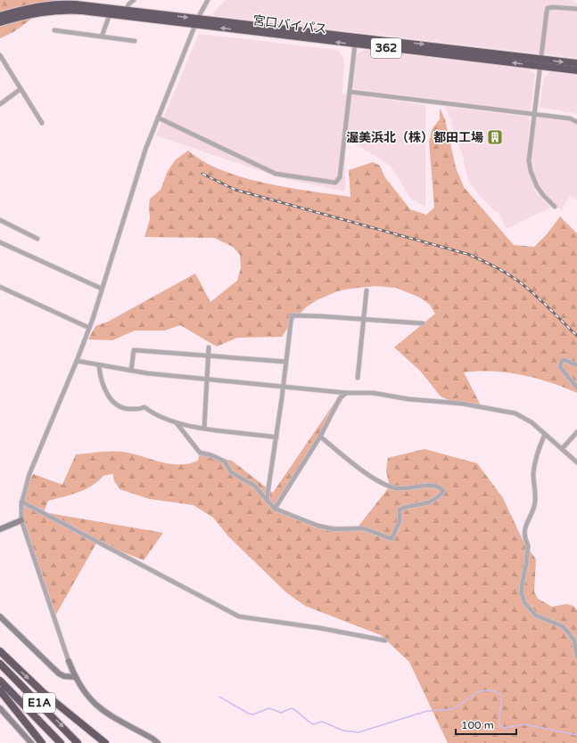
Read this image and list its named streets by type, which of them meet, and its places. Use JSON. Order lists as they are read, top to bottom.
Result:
{
  "streets": {
    "highway": ["宮口バイパス", "362", "E1A"]
  },
  "places": {
    "building": ["渥美浜北（株）都田工場"]
  },
  "scale_bar": "100 m"
}
